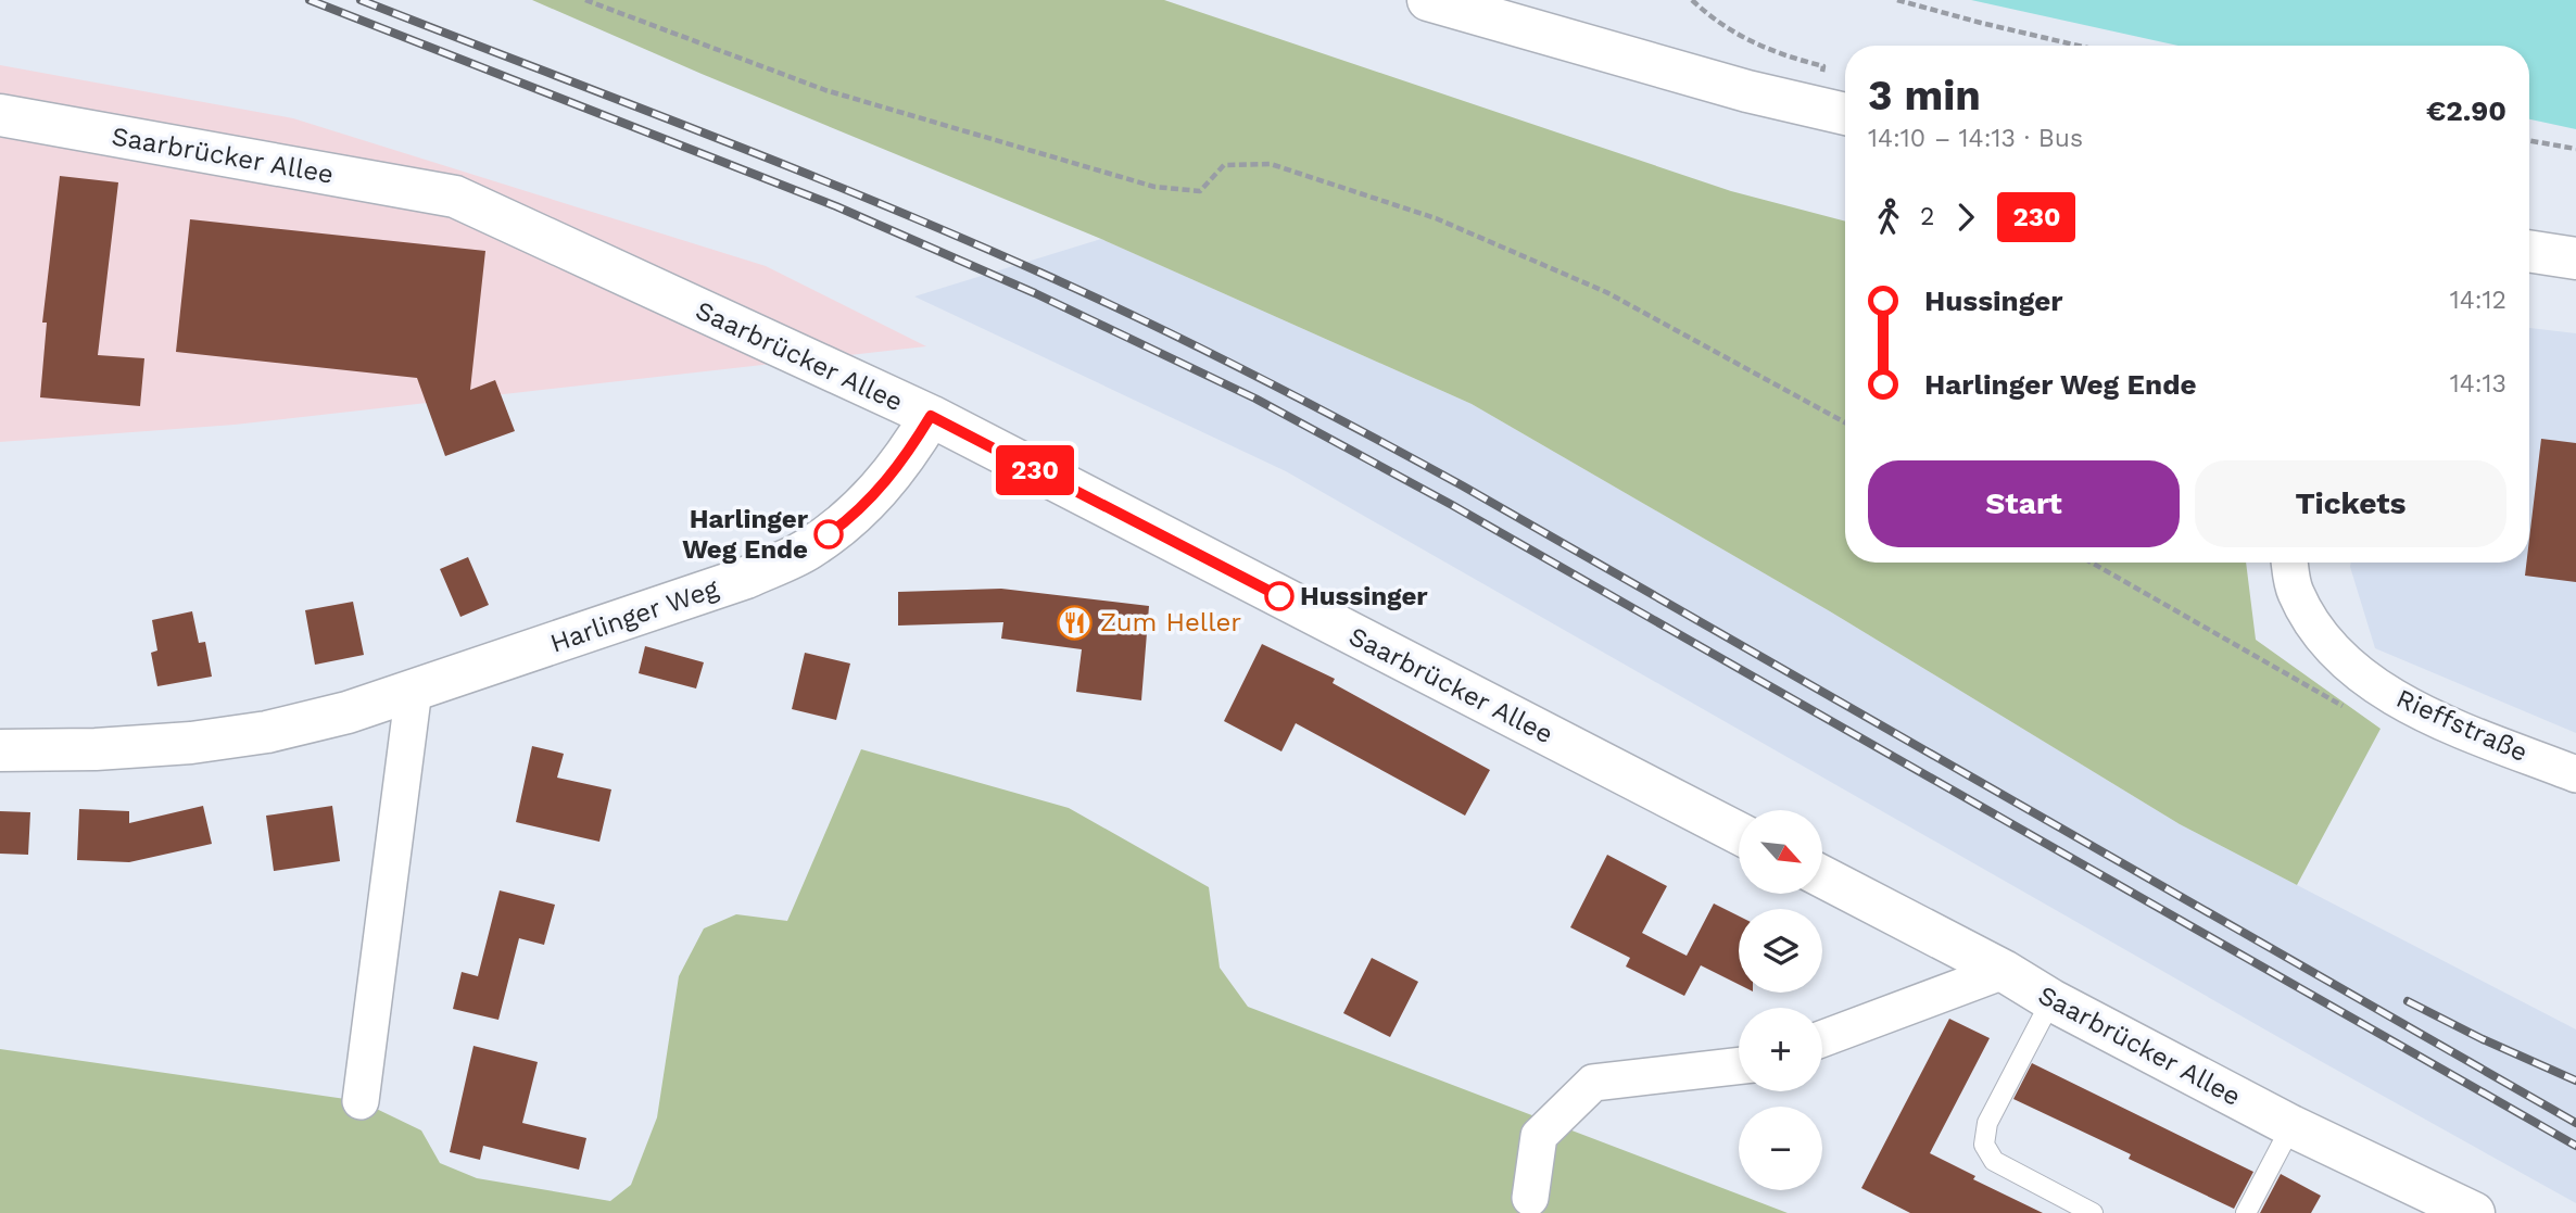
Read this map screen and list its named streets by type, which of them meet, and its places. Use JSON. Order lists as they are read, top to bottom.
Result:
{
  "streets": {
    "street": ["Saarbrücker Allee", "Harlinger Weg", "Rieffstraße"]
  },
  "crossings": [
    ["Saarbrücker Allee", "Harlinger Weg"]
  ],
  "places": {
    "other": ["Harlinger Weg Ende", "Hussinger"],
    "restaurant": ["Zum Heller"]
  },
  "lines": ["bus line 230"],
  "north": "bottom right",
  "page": {
    "on_map": "230",
    "heading": ["3 min", "14:10 – 14:13 · Bus", "€2.90"],
    "legs": ["2", "230"],
    "list": [
      {
        "name": "Hussinger",
        "value": "14:12"
      },
      {
        "name": "Harlinger Weg Ende",
        "value": "14:13"
      }
    ],
    "buttons": ["Start", "Tickets"],
    "map_buttons": ["+", "−"]
  }
}
